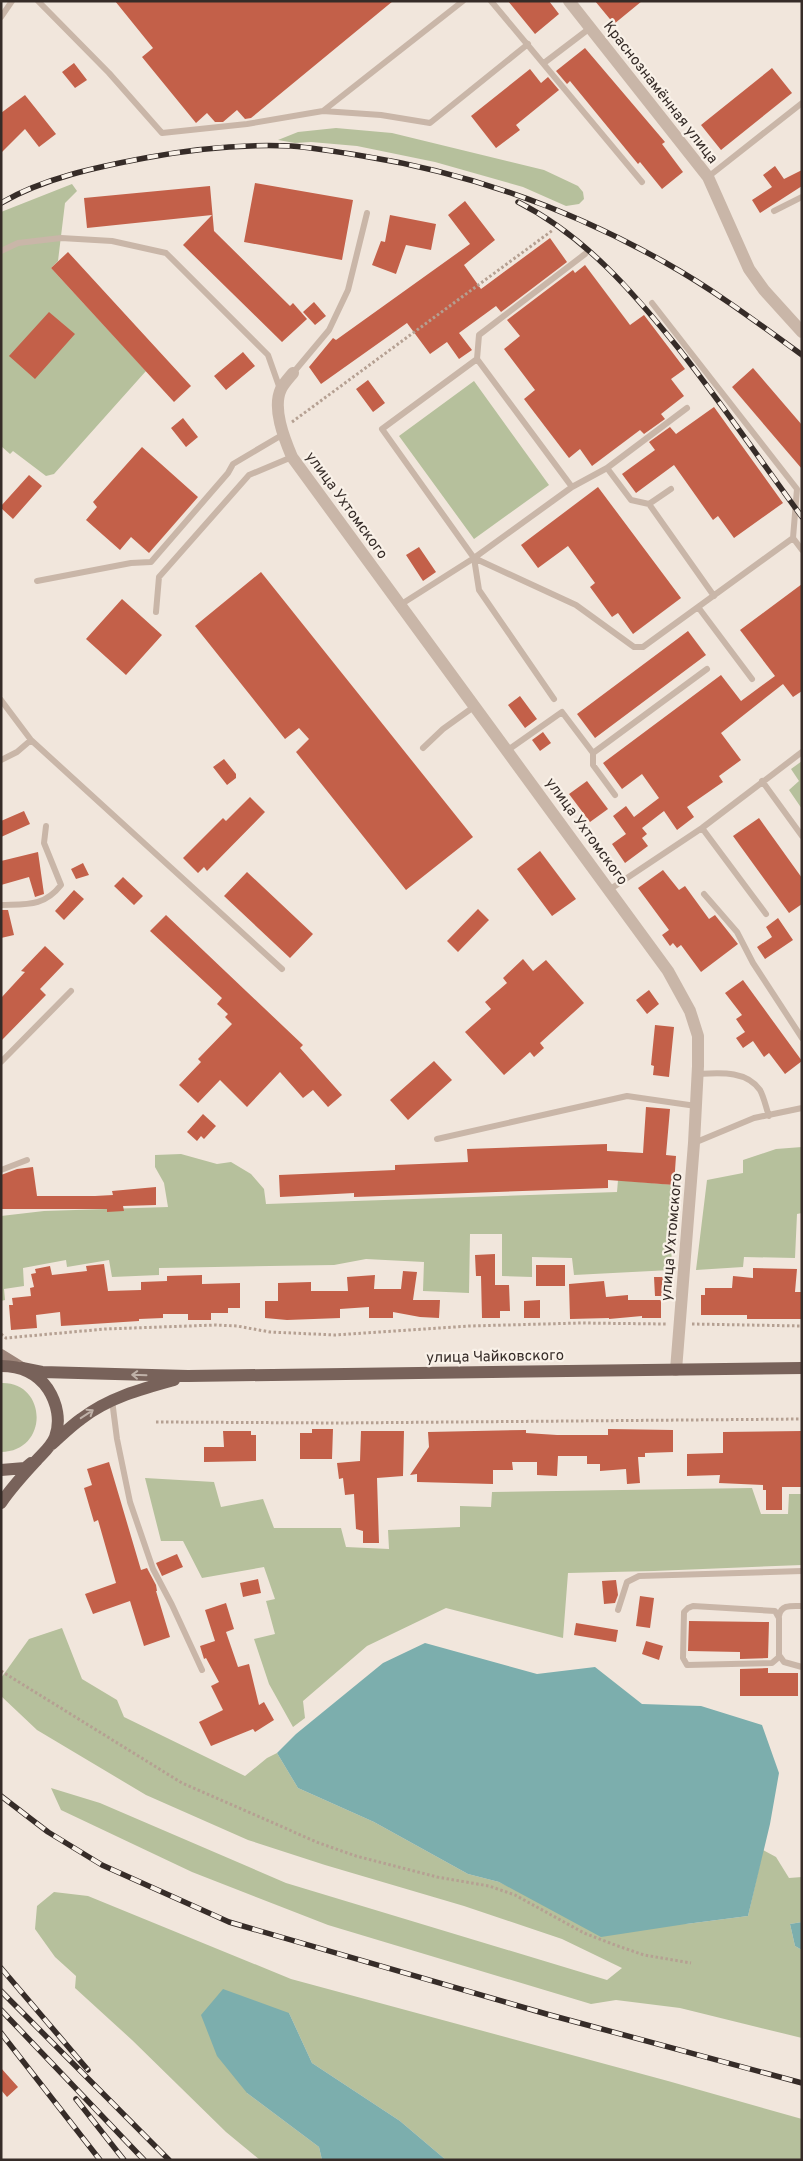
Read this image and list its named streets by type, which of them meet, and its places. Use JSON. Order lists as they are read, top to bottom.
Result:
{
  "streets": {
    "main road": ["улица Чайковского"],
    "street": ["Краснознамённая улица", "улица Ухтомского"]
  },
  "crossings": [
    ["улица Ухтомского", "улица Чайковского"]
  ]
}
